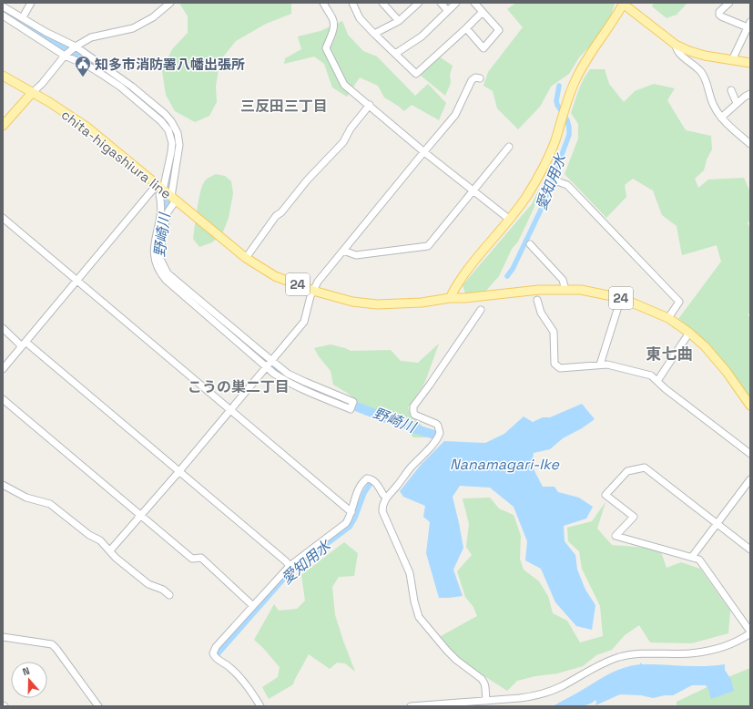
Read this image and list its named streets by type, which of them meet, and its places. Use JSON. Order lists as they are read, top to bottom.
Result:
{
  "streets": {
    "main road": ["chita-higashiura line", "24"]
  },
  "districts": ["三反田三丁目", "東七曲", "こうの巣二丁目"],
  "water": ["愛知用水", "野崎川", "Nanamagari-Ike"],
  "places": {
    "public building": ["知多市消防署八幡出張所"]
  },
  "north": "top"
}
